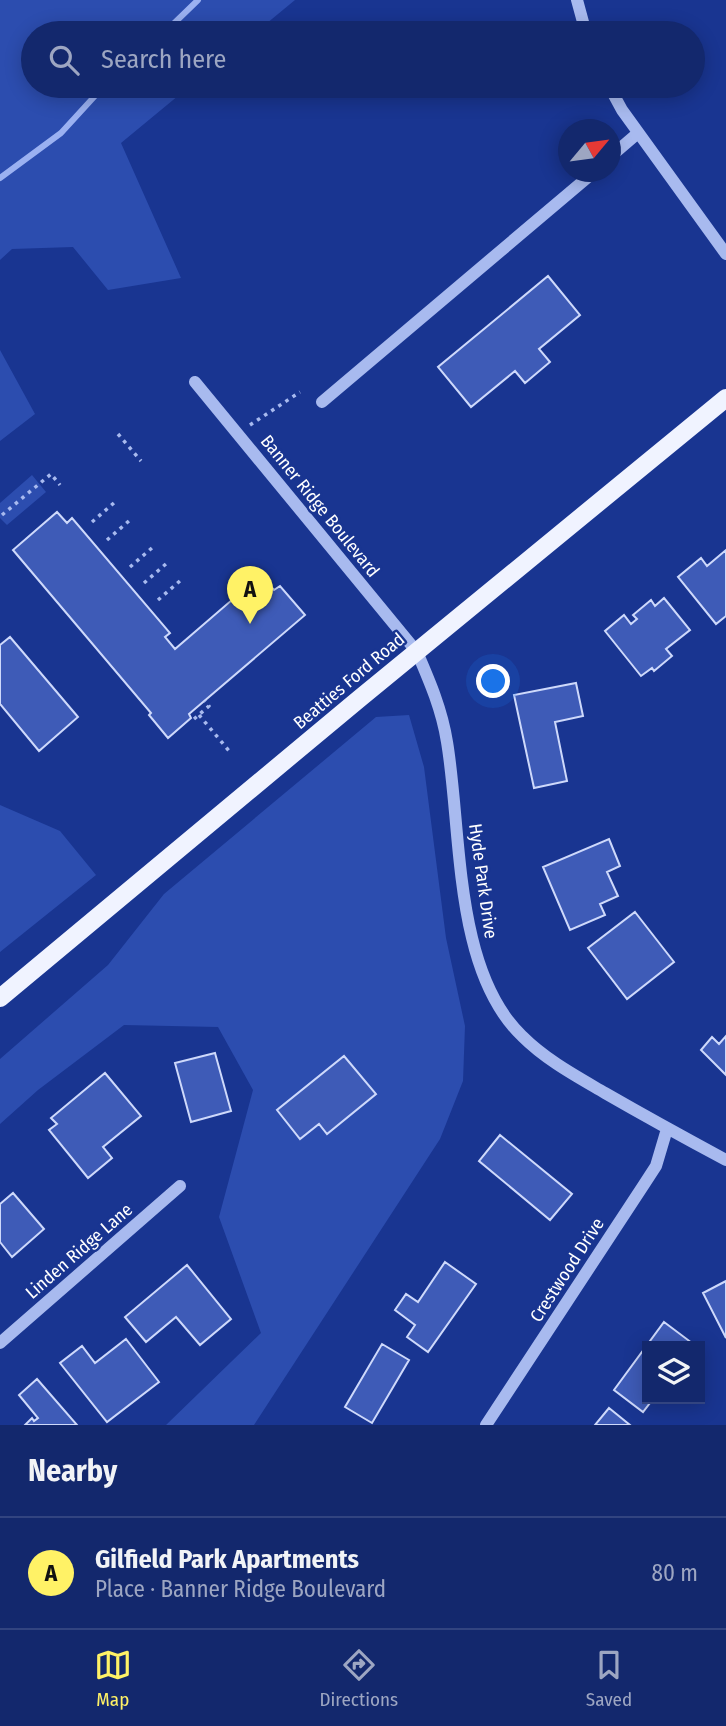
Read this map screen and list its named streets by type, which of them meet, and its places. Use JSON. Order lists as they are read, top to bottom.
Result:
{
  "streets": {
    "main road": ["Beatties Ford Road"],
    "street": [
      "Banner Ridge Boulevard",
      "Hyde Park Drive",
      "Linden Ridge Lane",
      "Crestwood Drive"
    ]
  },
  "crossings": [
    ["Banner Ridge Boulevard", "Beatties Ford Road"],
    ["Banner Ridge Boulevard", "Hyde Park Drive"],
    ["Beatties Ford Road", "Hyde Park Drive"],
    ["Hyde Park Drive", "Crestwood Drive"]
  ],
  "north": "top right",
  "page": {
    "search": "Search here",
    "pins": "A",
    "heading": "Nearby",
    "list": [
      {
        "mark": "A",
        "name": "Gilfield Park Apartments",
        "note": "Place · Banner Ridge Boulevard",
        "value": "80 m"
      }
    ],
    "nav": ["Map", "Directions", "Saved"]
  }
}
